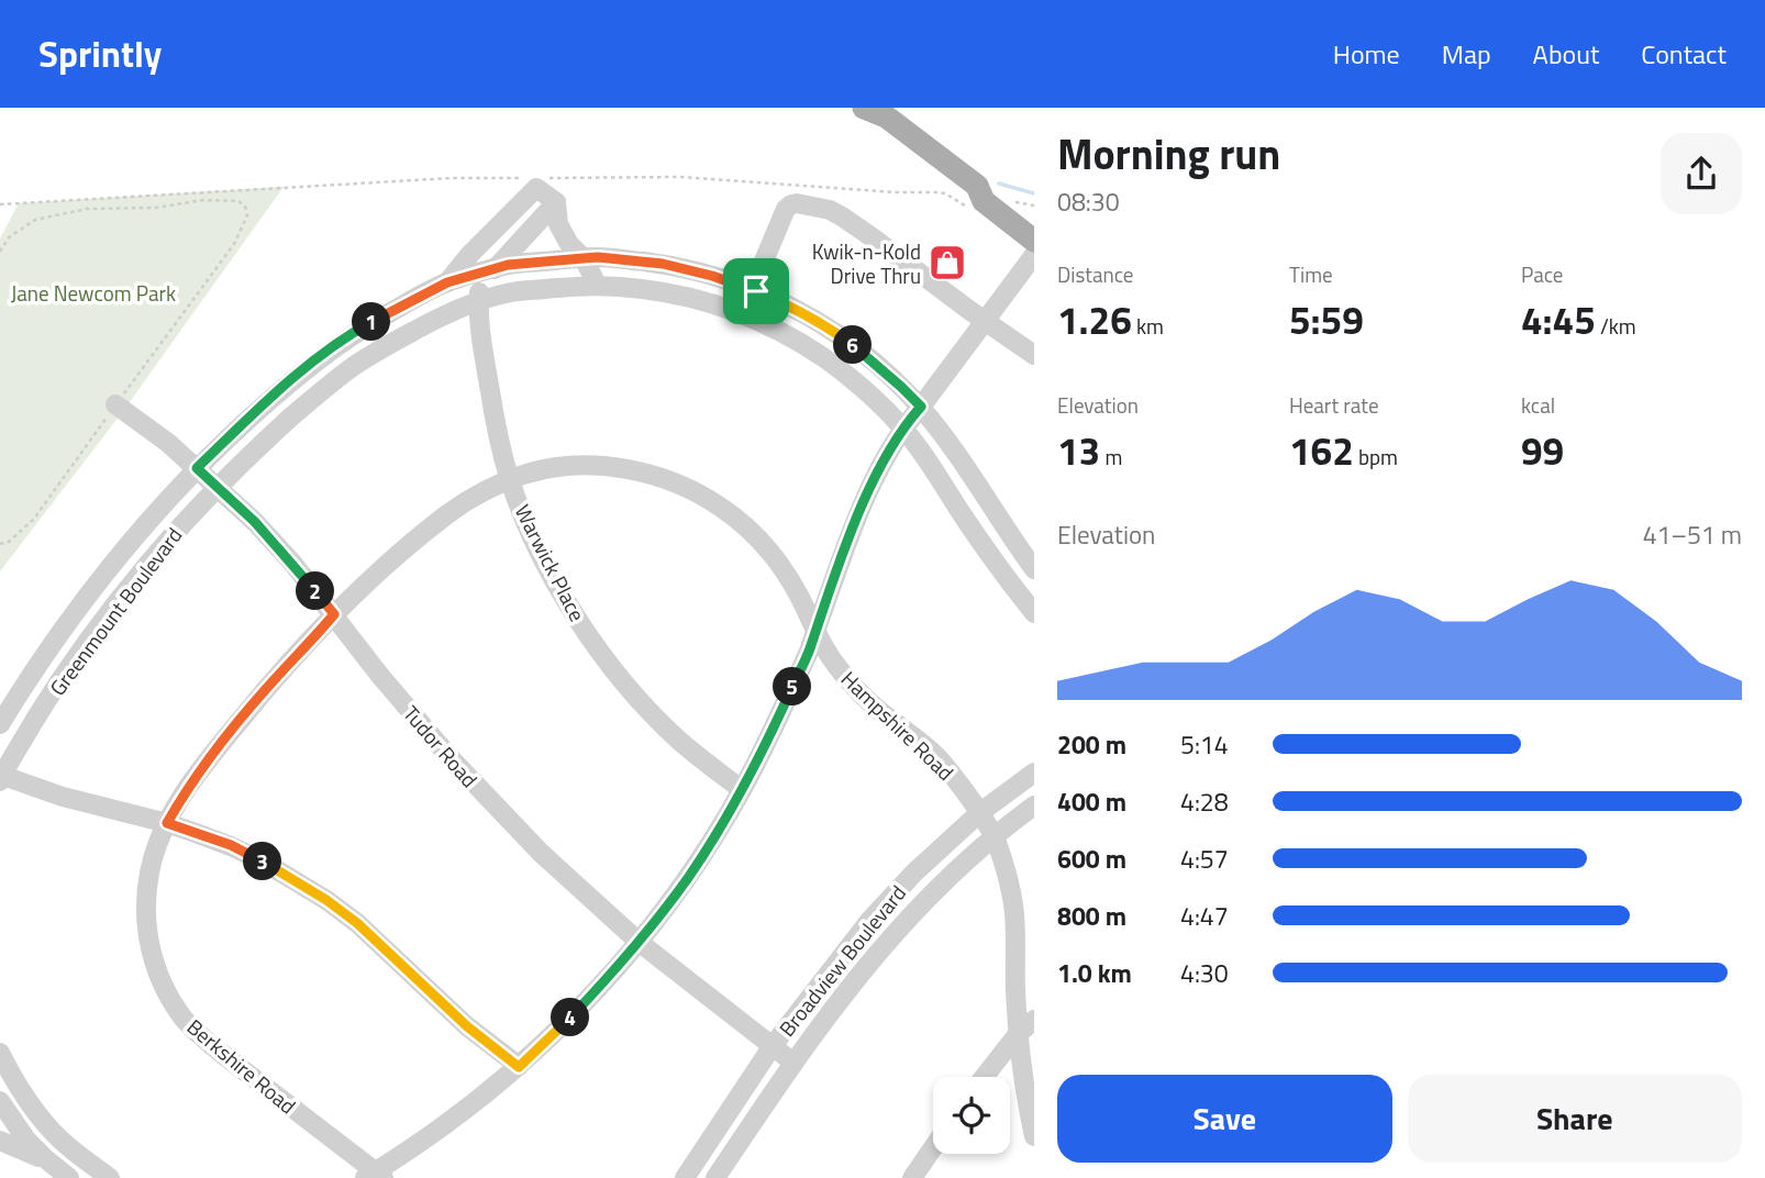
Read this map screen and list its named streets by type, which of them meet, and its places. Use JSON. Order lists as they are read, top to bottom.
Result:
{
  "streets": {
    "street": [
      "Warwick Place",
      "Greenmount Boulevard",
      "Hampshire Road",
      "Tudor Road",
      "Broadview Boulevard",
      "Berkshire Road"
    ]
  },
  "crossings": [
    ["Warwick Place", "Greenmount Boulevard"],
    ["Warwick Place", "Hampshire Road"],
    ["Greenmount Boulevard", "Tudor Road"],
    ["Hampshire Road", "Tudor Road"],
    ["Hampshire Road", "Broadview Boulevard"],
    ["Hampshire Road", "Berkshire Road"],
    ["Tudor Road", "Broadview Boulevard"],
    ["Tudor Road", "Berkshire Road"]
  ],
  "parks": ["Jane Newcom Park"],
  "places": {
    "shop": ["Kwik-n-Kold Drive Thru"]
  },
  "page": {
    "header": "Sprintly",
    "nav": [
      "Home",
      "Map",
      "About",
      "Contact"
    ],
    "heading": ["Morning run", "08:30"],
    "stats": [
      ["Distance", "1.26 km"],
      ["Time", "5:59"],
      ["Pace", "4:45 /km"],
      ["Elevation", "13 m"],
      ["Heart rate", "162 bpm"],
      ["kcal", "99"]
    ],
    "pins": [
      "1",
      "6",
      "2",
      "5",
      "3",
      "4"
    ],
    "chart": ["Elevation", "41–51 m"],
    "list": [
      {
        "name": "200 m",
        "note": "5:14"
      },
      {
        "name": "400 m",
        "note": "4:28"
      },
      {
        "name": "600 m",
        "note": "4:57"
      },
      {
        "name": "800 m",
        "note": "4:47"
      },
      {
        "name": "1.0 km",
        "note": "4:30"
      }
    ],
    "buttons": ["Save", "Share"]
  }
}
